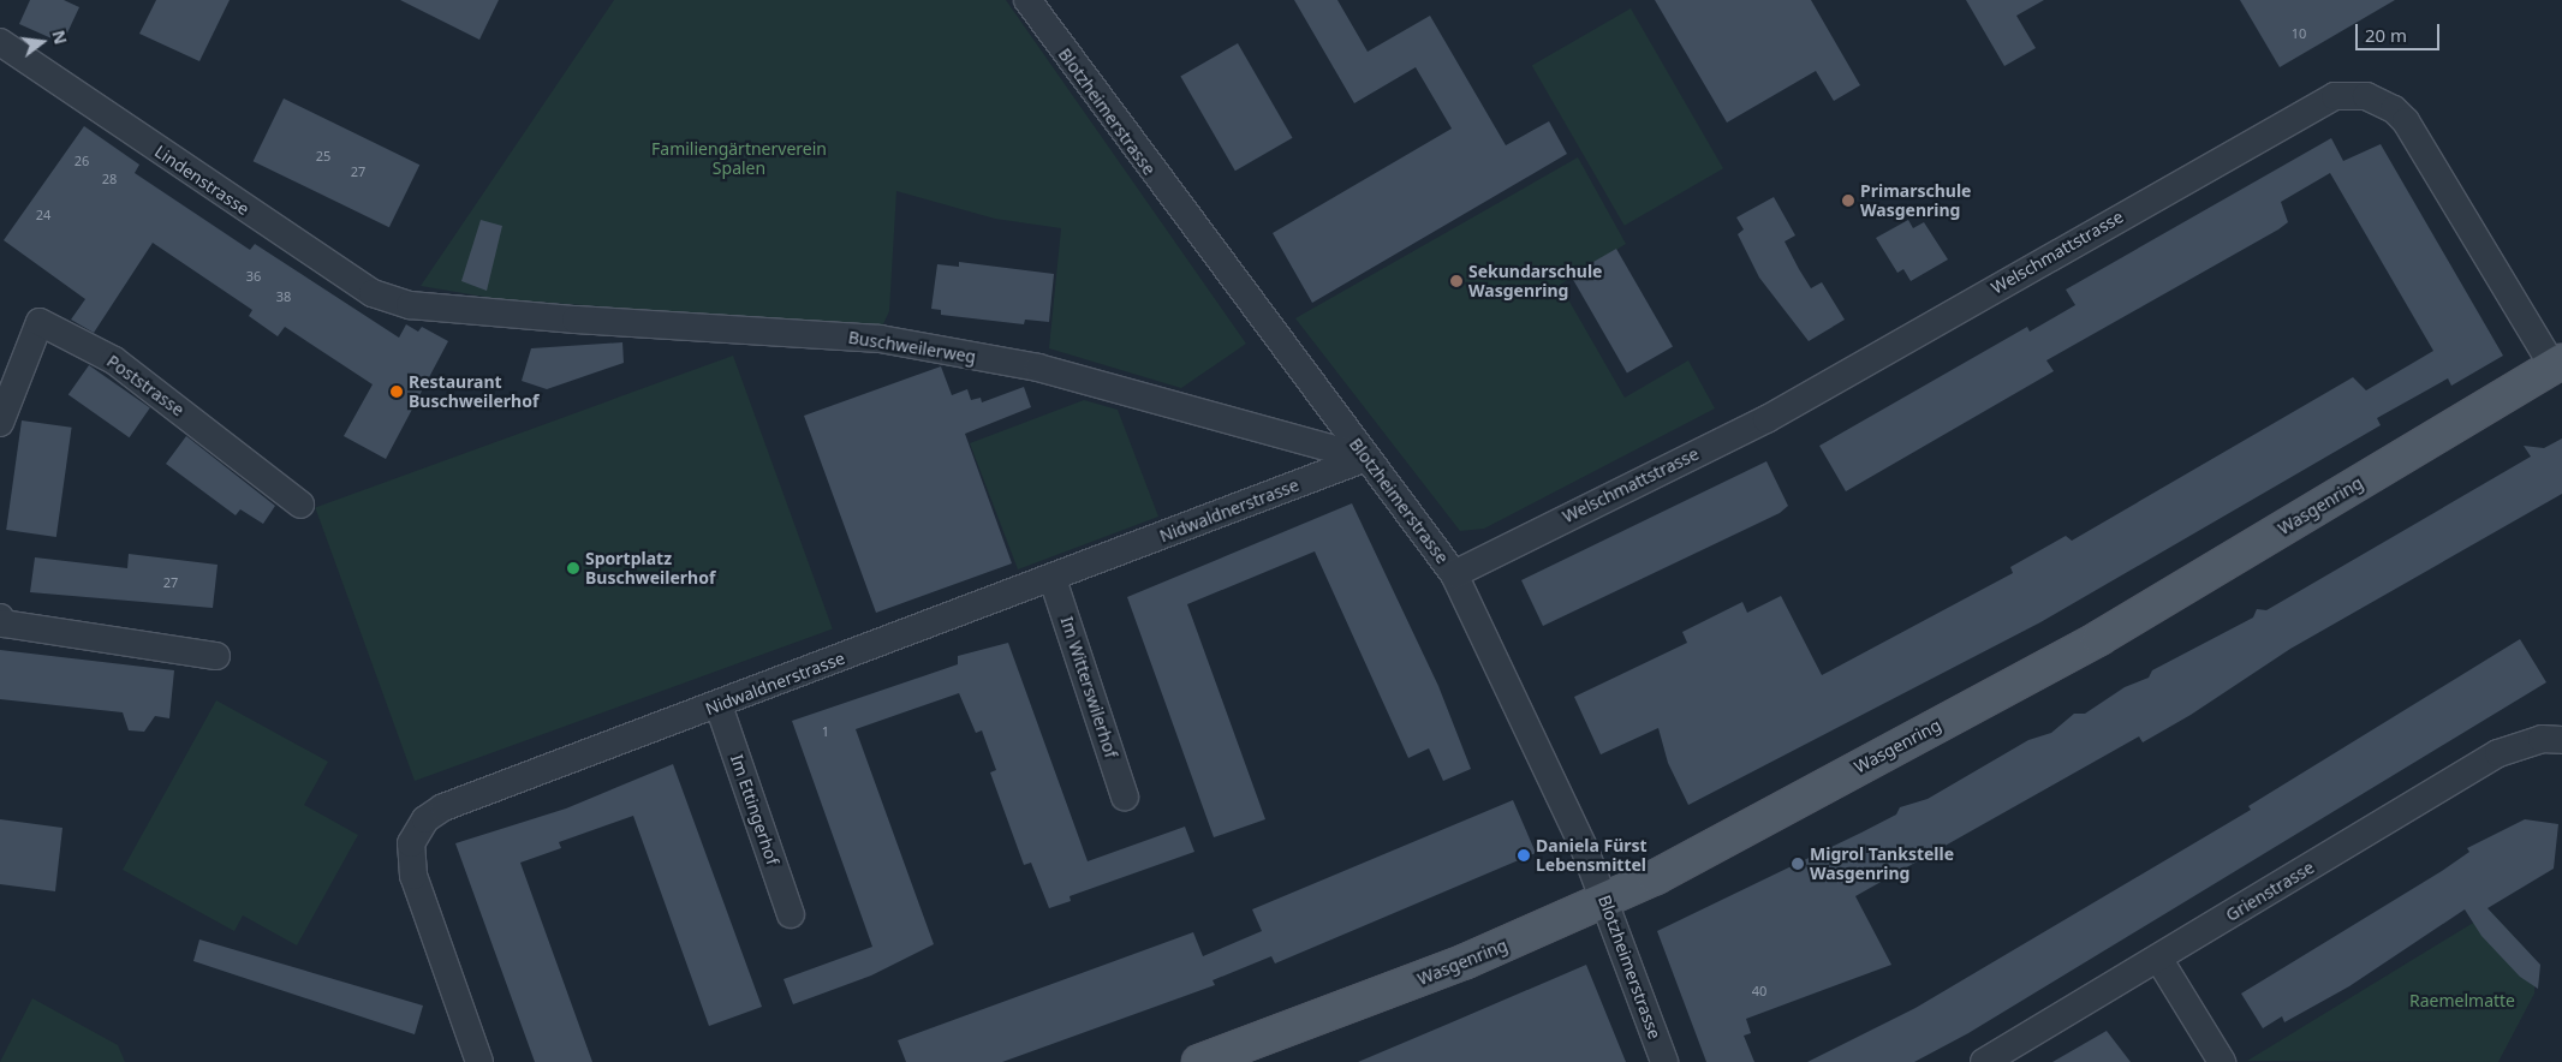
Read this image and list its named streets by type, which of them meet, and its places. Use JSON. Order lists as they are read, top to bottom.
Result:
{
  "streets": {
    "main road": ["Wasgenring"],
    "street": [
      "Blotzheimerstrasse",
      "Lindenstrasse",
      "Welschmattstrasse",
      "Buschweilerweg",
      "Poststrasse",
      "Nidwaldnerstrasse",
      "Im Witterswilerhof",
      "Im Ettingerhof",
      "Grienstrasse"
    ]
  },
  "crossings": [
    ["Blotzheimerstrasse", "Welschmattstrasse"],
    ["Blotzheimerstrasse", "Buschweilerweg"],
    ["Blotzheimerstrasse", "Wasgenring"],
    ["Blotzheimerstrasse", "Nidwaldnerstrasse"],
    ["Lindenstrasse", "Buschweilerweg"],
    ["Welschmattstrasse", "Wasgenring"],
    ["Buschweilerweg", "Nidwaldnerstrasse"],
    ["Nidwaldnerstrasse", "Im Witterswilerhof"],
    ["Nidwaldnerstrasse", "Im Ettingerhof"]
  ],
  "parks": ["Familiengärtnerverein Spalen", "Raemelmatte"],
  "places": [
    "Primarschule Wasgenring",
    "Sekundarschule Wasgenring",
    "Restaurant Buschweilerhof",
    "Sportplatz Buschweilerhof",
    "Daniela Fürst Lebensmittel",
    "Migrol Tankstelle Wasgenring"
  ],
  "house_numbers": [
    "10",
    "25",
    "26",
    "27",
    "28",
    "24",
    "36",
    "38",
    "27",
    "1",
    "40"
  ],
  "scale_bar": "20 m",
  "north": "right"
}
